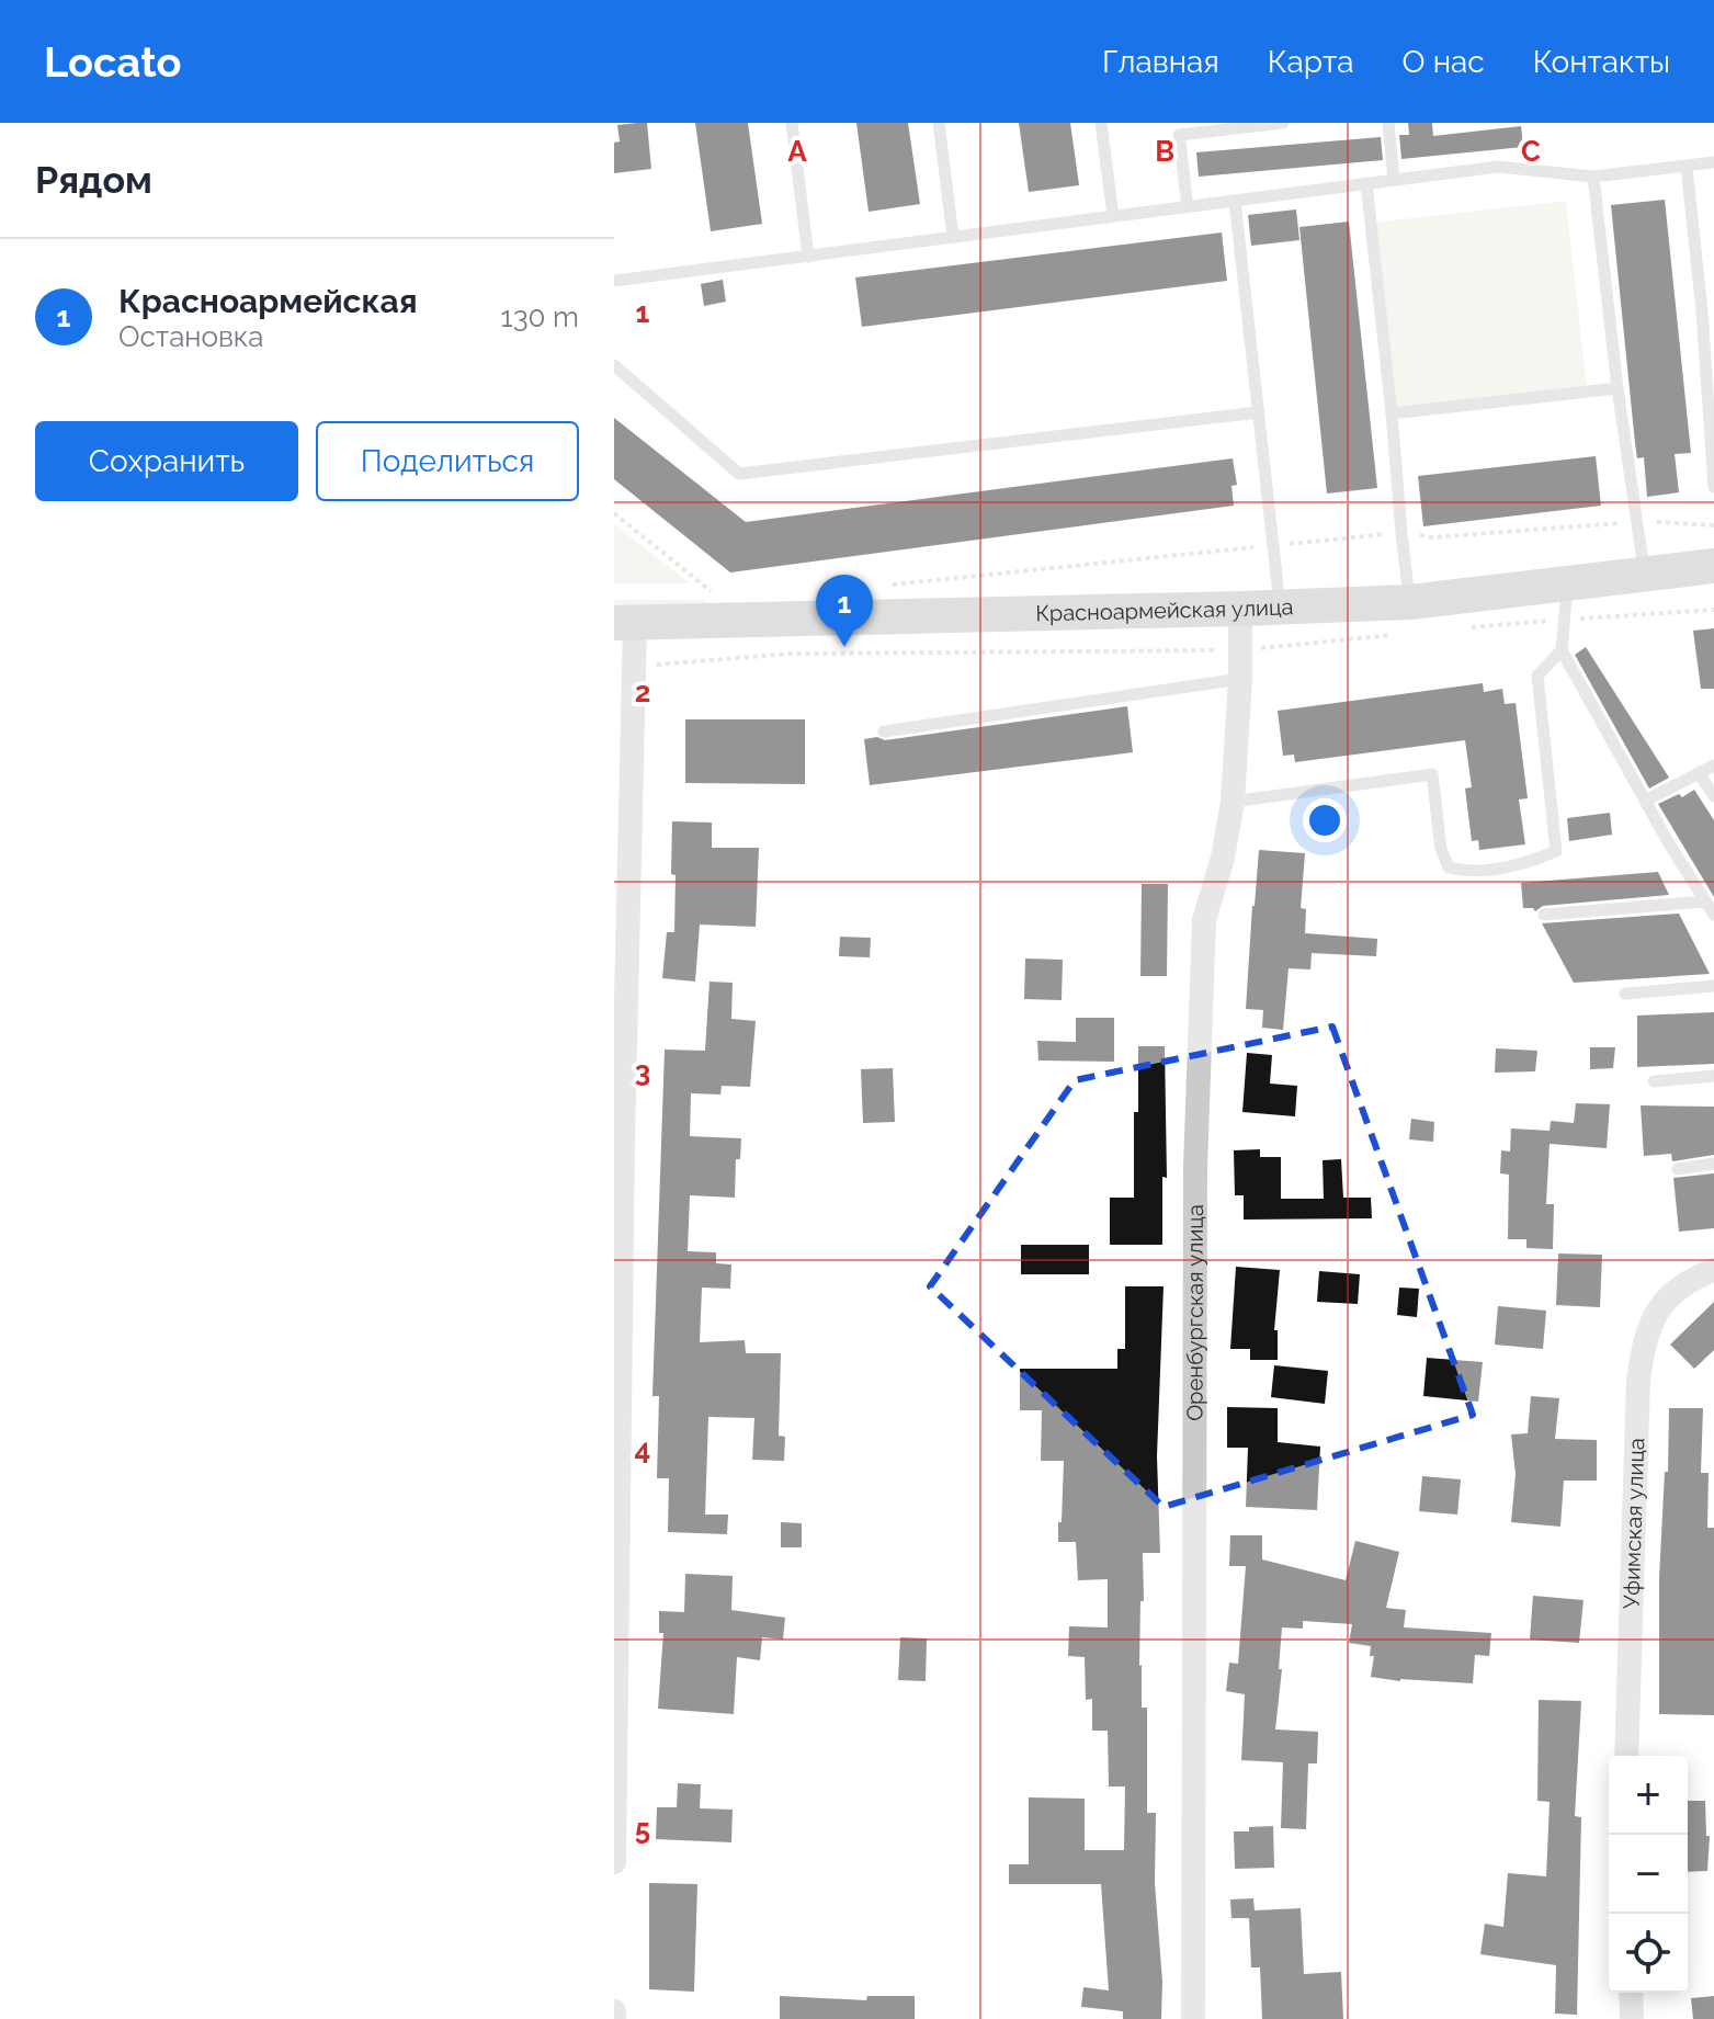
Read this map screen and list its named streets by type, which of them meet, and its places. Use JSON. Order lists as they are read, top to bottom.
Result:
{
  "streets": {
    "street": ["Красноармейская улица", "Оренбургская улица", "Уфимская улица"]
  },
  "crossings": [
    ["Красноармейская улица", "Оренбургская улица"]
  ],
  "page": {
    "header": "Locato",
    "nav": [
      "Главная",
      "Карта",
      "О нас",
      "Контакты"
    ],
    "heading": "Рядом",
    "list": [
      {
        "mark": "1",
        "name": "Красноармейская",
        "note": "Остановка",
        "value": "130 m"
      }
    ],
    "buttons": ["Сохранить", "Поделиться"],
    "pins": "1",
    "map_buttons": ["+", "−"]
  },
  "grid": {
    "columns": ["A", "B", "C"],
    "rows": [
      "1",
      "2",
      "3",
      "4",
      "5"
    ]
  }
}
